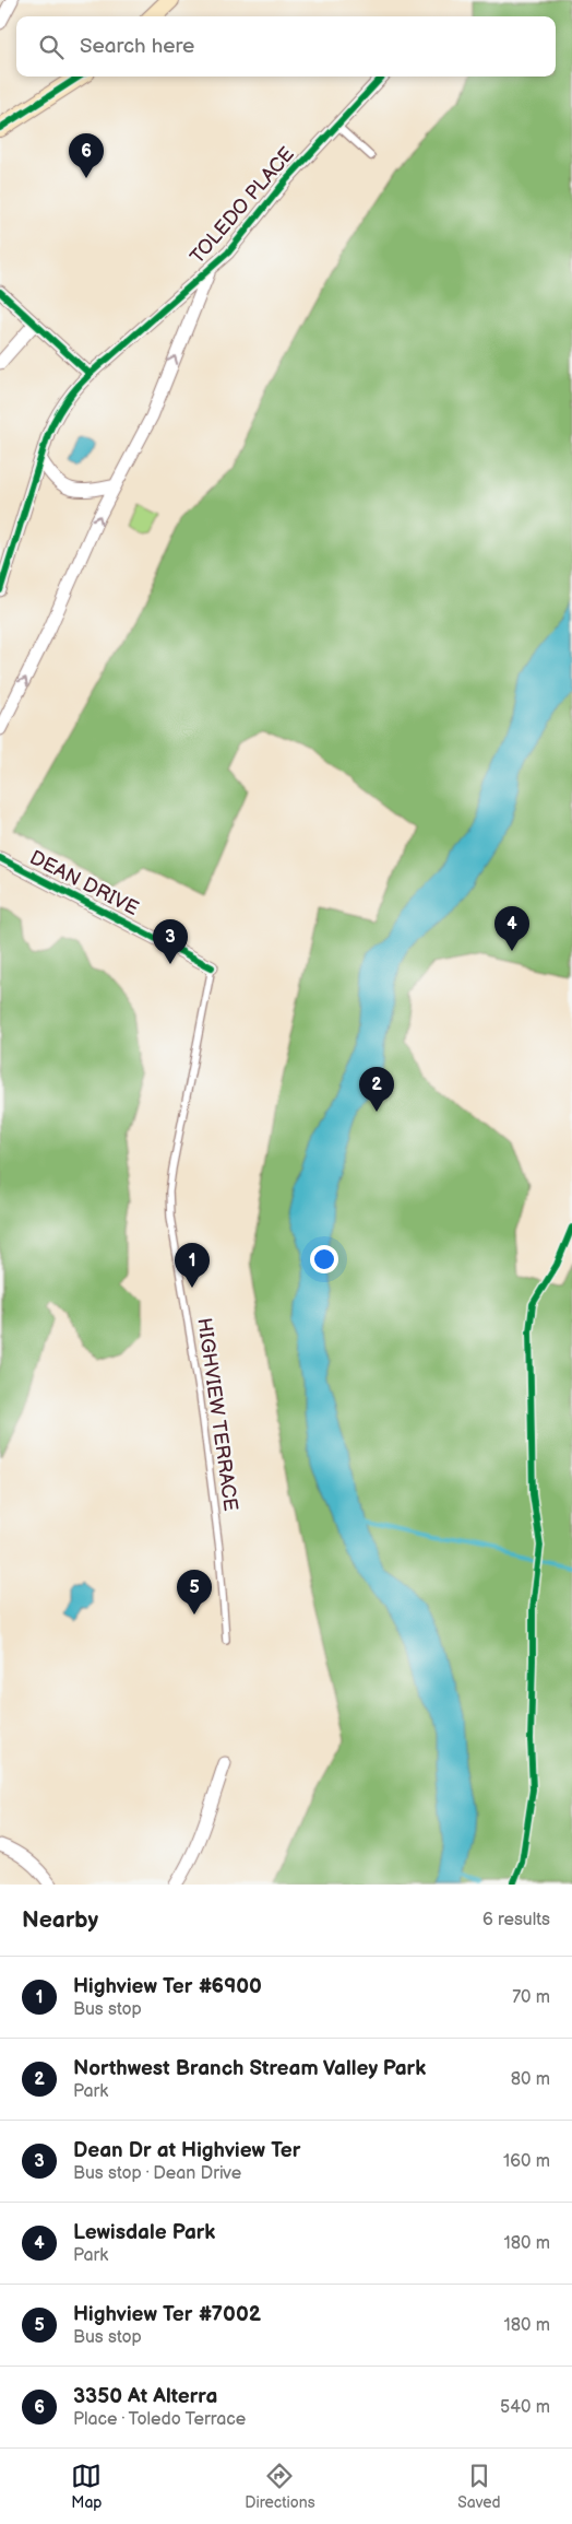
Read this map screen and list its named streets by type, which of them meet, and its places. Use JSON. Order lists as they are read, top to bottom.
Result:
{
  "streets": {
    "street": ["TOLEDO PLACE", "DEAN DRIVE"],
    "lane": ["HIGHVIEW TERRACE"]
  },
  "crossings": [
    ["DEAN DRIVE", "HIGHVIEW TERRACE"]
  ],
  "page": {
    "search": "Search here",
    "pins": [
      "6",
      "4",
      "3",
      "2",
      "1",
      "5"
    ],
    "heading": ["Nearby", "6 results"],
    "list": [
      {
        "mark": "1",
        "name": "Highview Ter #6900",
        "note": "Bus stop",
        "value": "70 m"
      },
      {
        "mark": "2",
        "name": "Northwest Branch Stream Valley Park",
        "note": "Park",
        "value": "80 m"
      },
      {
        "mark": "3",
        "name": "Dean Dr at Highview Ter",
        "note": "Bus stop · Dean Drive",
        "value": "160 m"
      },
      {
        "mark": "4",
        "name": "Lewisdale Park",
        "note": "Park",
        "value": "180 m"
      },
      {
        "mark": "5",
        "name": "Highview Ter #7002",
        "note": "Bus stop",
        "value": "180 m"
      },
      {
        "mark": "6",
        "name": "3350 At Alterra",
        "note": "Place · Toledo Terrace",
        "value": "540 m"
      }
    ],
    "nav": ["Map", "Directions", "Saved"]
  }
}
